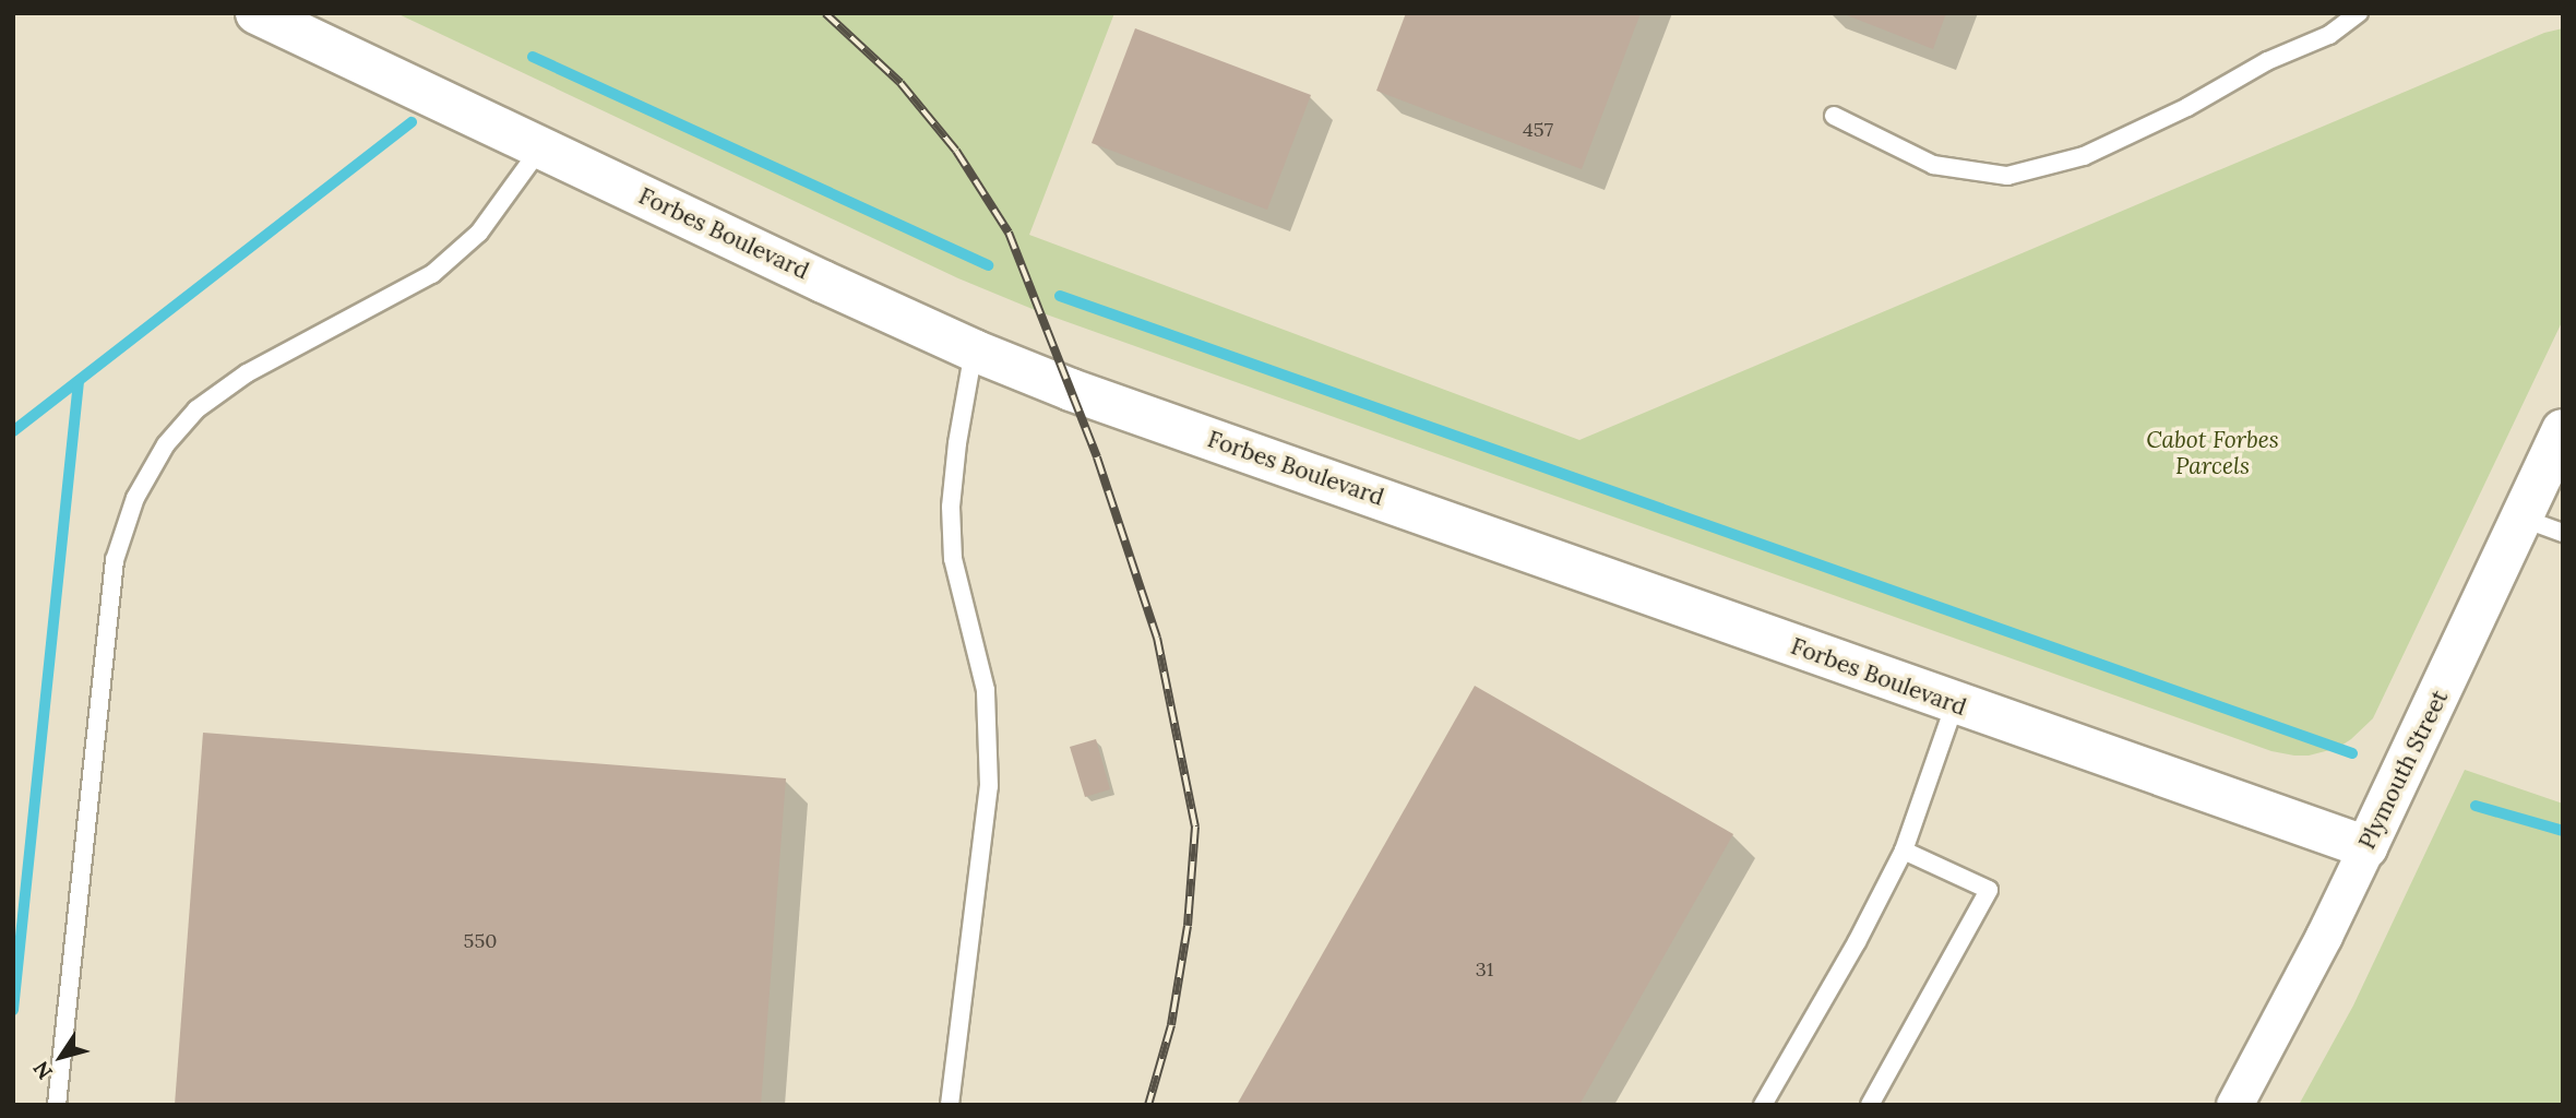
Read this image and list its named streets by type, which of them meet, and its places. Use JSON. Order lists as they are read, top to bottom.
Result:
{
  "streets": {
    "street": ["Forbes Boulevard", "Plymouth Street"]
  },
  "crossings": [
    ["Forbes Boulevard", "Plymouth Street"]
  ],
  "parks": ["Cabot Forbes Parcels"],
  "house_numbers": ["457", "550", "31"],
  "north": "bottom left"
}
